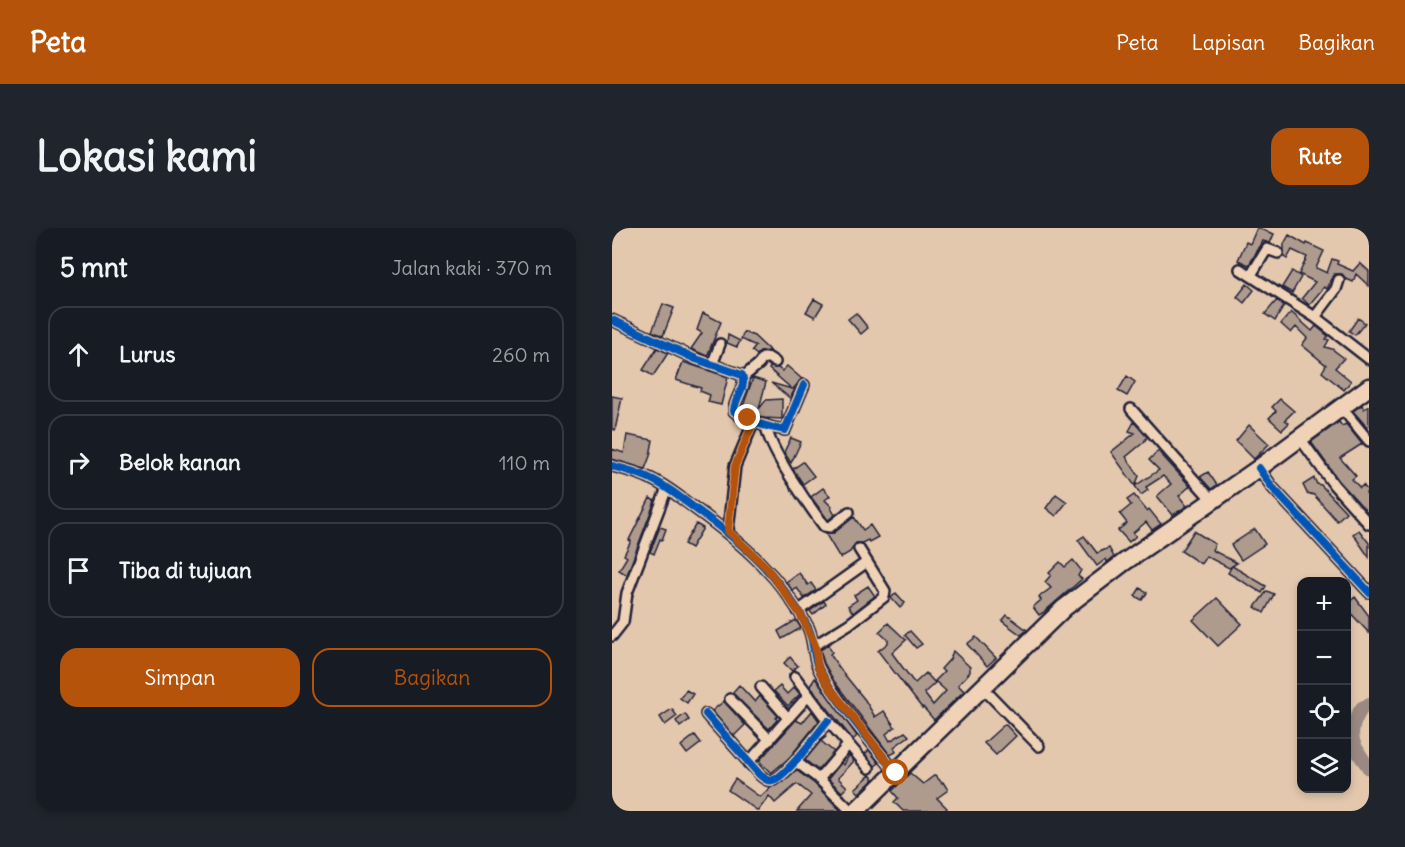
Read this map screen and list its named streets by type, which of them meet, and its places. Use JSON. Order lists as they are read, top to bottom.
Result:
{
  "page": {
    "header": "Peta",
    "nav": ["Peta", "Lapisan", "Bagikan"],
    "buttons": [
      "Rute",
      ["Simpan", "Bagikan"]
    ],
    "title": "Lokasi kami",
    "heading": ["5 mnt", "Jalan kaki · 370 m"],
    "list": [
      ["Lurus", "260 m"],
      ["Belok kanan", "110 m"],
      "Tiba di tujuan"
    ],
    "map_buttons": ["+", "−"]
  }
}
